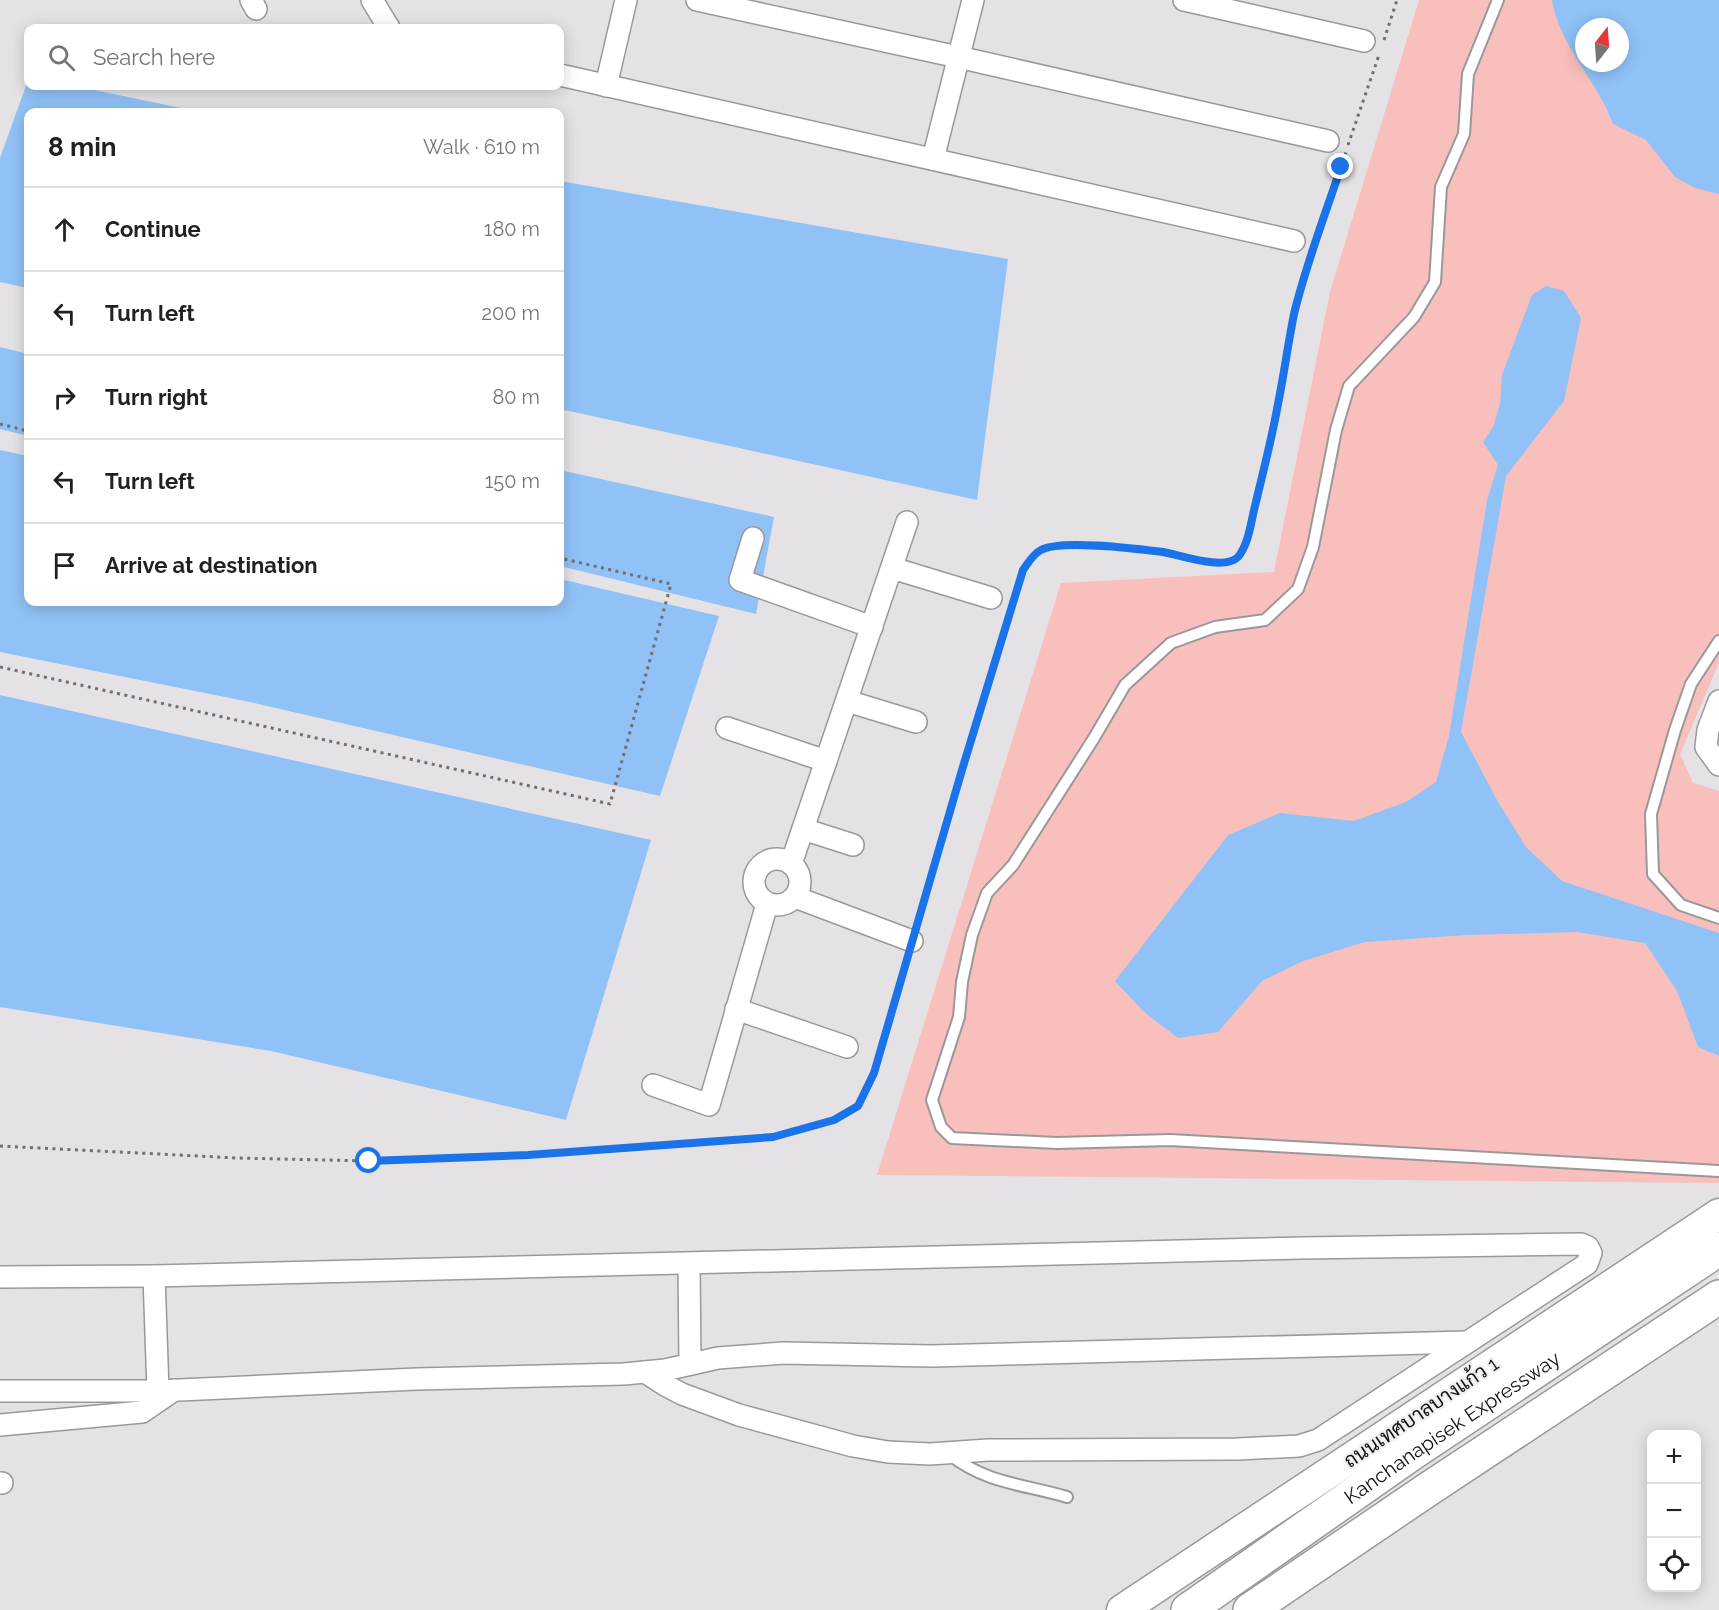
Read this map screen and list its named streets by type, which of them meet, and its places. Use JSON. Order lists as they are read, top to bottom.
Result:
{
  "streets": {
    "highway": ["Kanchanapisek Expressway"],
    "main road": ["ถนนเทศบาลบางแก้ว 1"]
  },
  "north": "top",
  "page": {
    "search": "Search here",
    "heading": ["8 min", "Walk · 610 m"],
    "list": [
      ["Continue", "180 m"],
      ["Turn left", "200 m"],
      ["Turn right", "80 m"],
      ["Turn left", "150 m"],
      "Arrive at destination"
    ],
    "map_buttons": ["+", "−"]
  }
}
